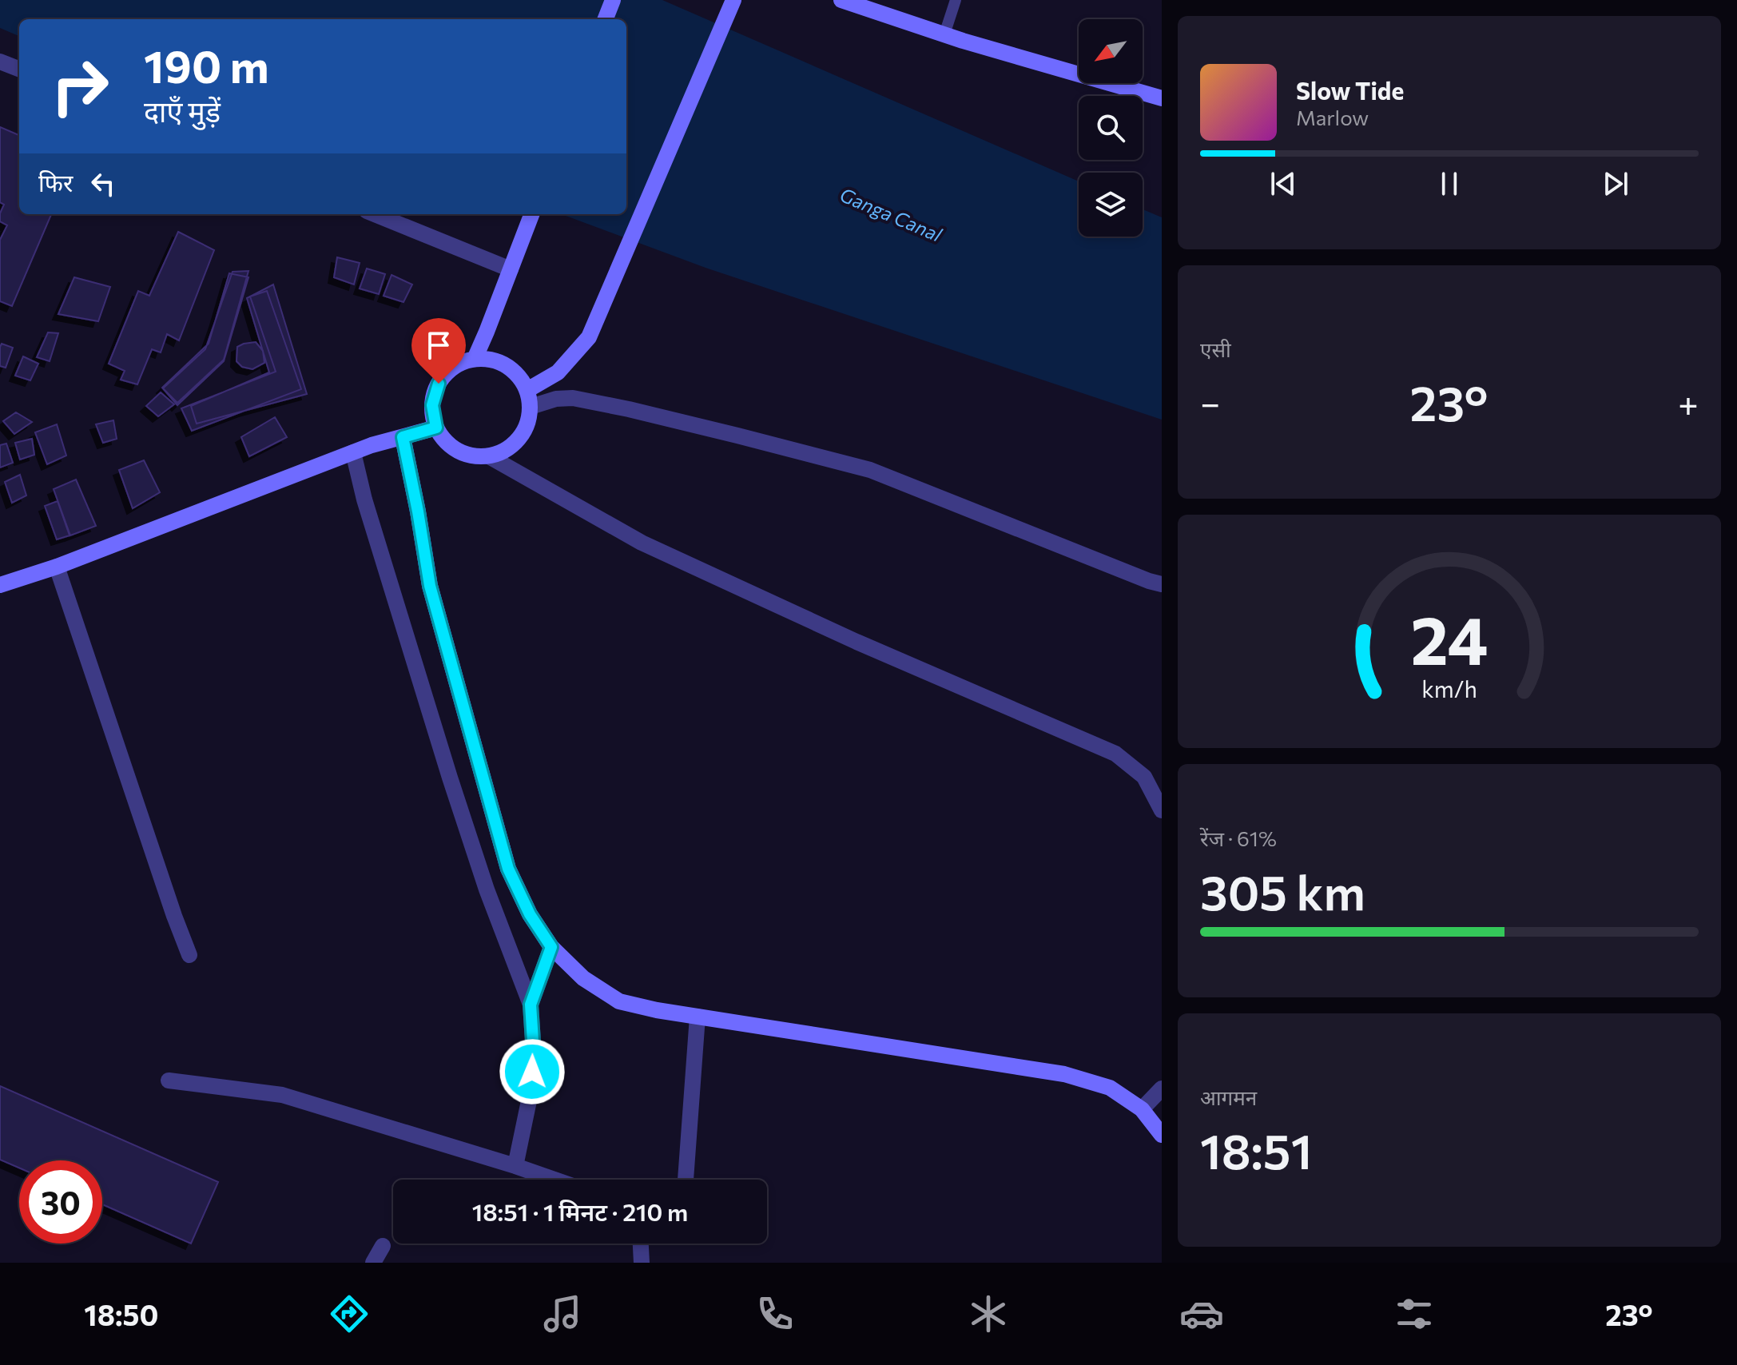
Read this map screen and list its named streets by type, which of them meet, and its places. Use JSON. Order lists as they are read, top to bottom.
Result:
{
  "water": ["Ganga Canal"],
  "north": "bottom left",
  "page": {
    "turn": ["190 m", "दाएँ मुड़ें"],
    "song": ["Slow Tide", "Marlow"],
    "then": "फिर",
    "tile": [
      "एसी",
      ["रेंज · 61%", "305 km"],
      ["आगमन", "18:51"]
    ],
    "heat": ["−", "23°", "+"],
    "limit": "30",
    "trip": "18:51 · 1 मिनट · 210 m",
    "tabs": ["18:50", "23°"],
    "gauge": ["24", "km/h"]
  }
}
